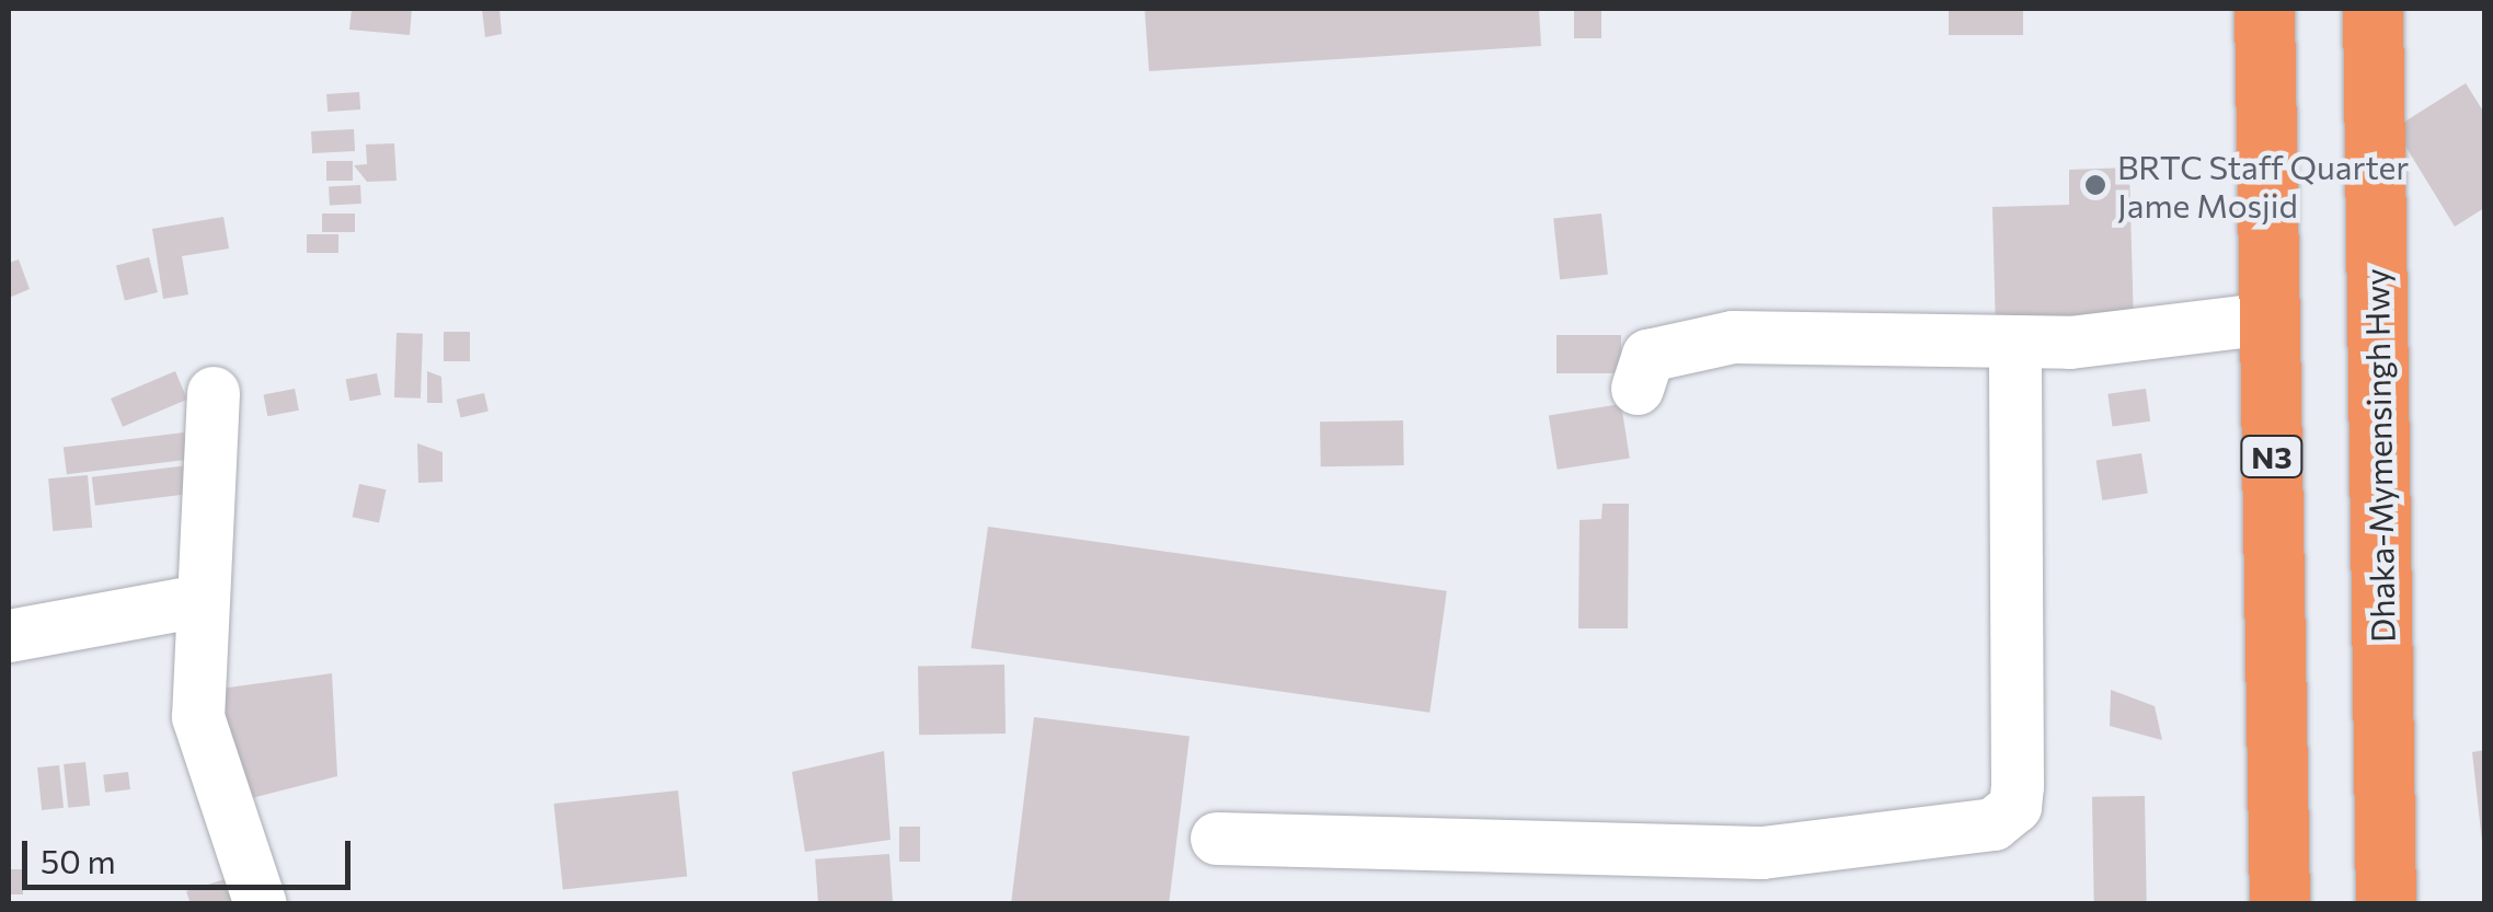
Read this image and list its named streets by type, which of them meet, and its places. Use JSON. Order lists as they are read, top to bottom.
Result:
{
  "streets": {
    "highway": ["Dhaka-Mymensingh Hwy", "N3"]
  },
  "places": ["BRTC Staff Quarter Jame Mosjid"],
  "scale_bar": "50 m"
}
